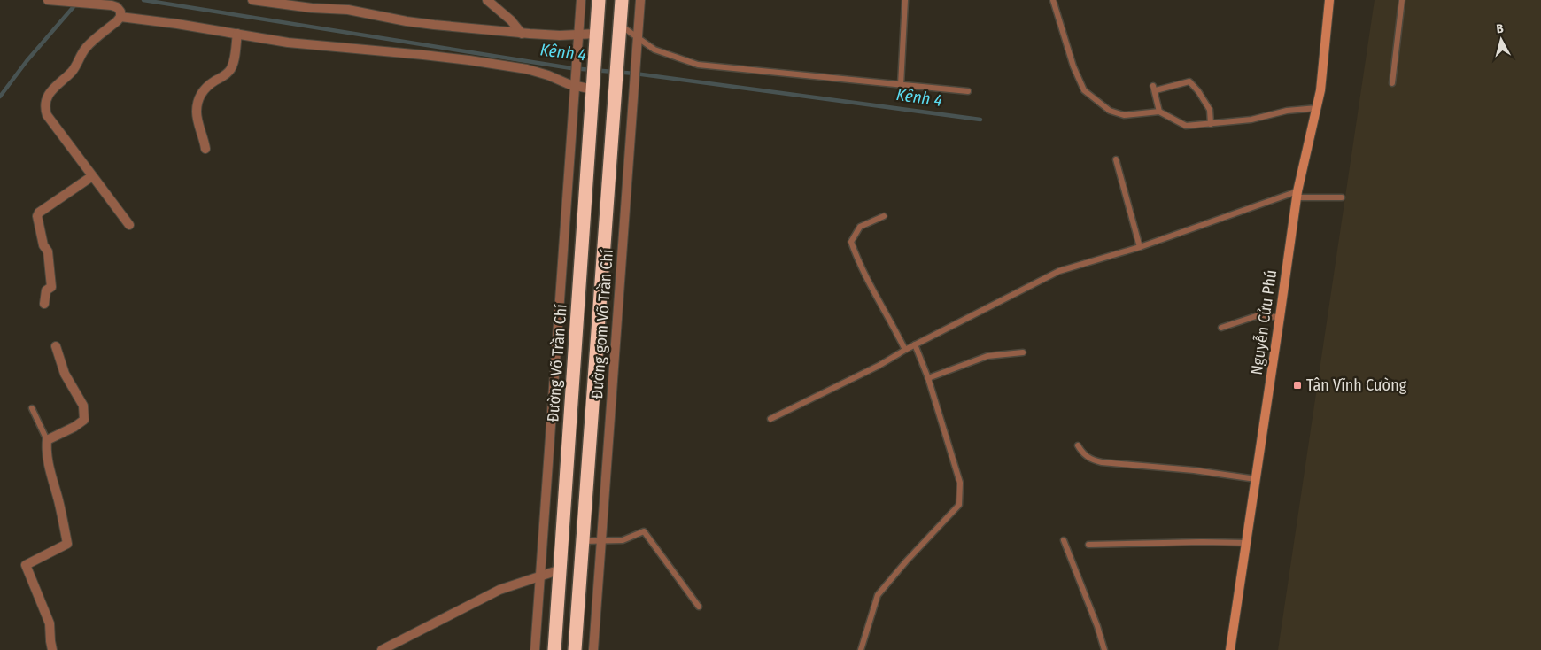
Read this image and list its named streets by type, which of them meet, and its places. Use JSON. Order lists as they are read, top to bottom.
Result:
{
  "streets": {
    "highway": ["Đường Võ Trần Chí"],
    "main road": ["Nguyễn Cửu Phú"],
    "street": ["Đường gom Võ Trần Chí"]
  },
  "water": ["Kênh 4"],
  "places": {
    "transit": ["Tân Vĩnh Cường"]
  },
  "north": "top"
}
